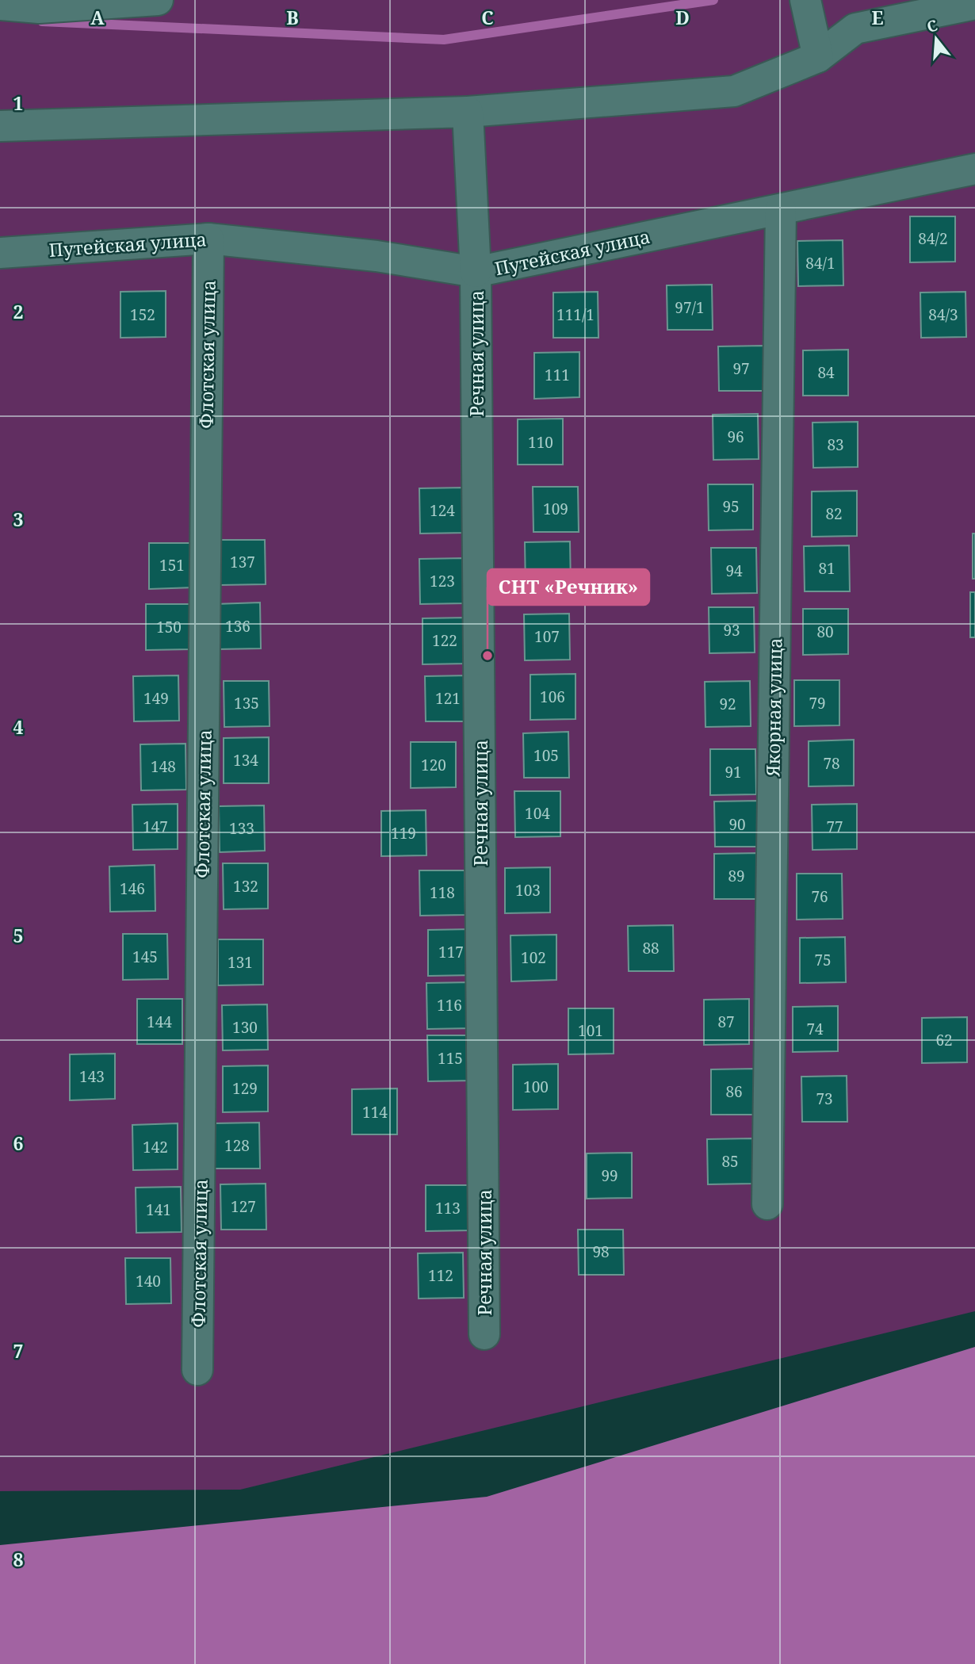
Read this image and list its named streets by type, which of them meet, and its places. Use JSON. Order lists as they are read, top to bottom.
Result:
{
  "streets": {
    "street": [
      "Путейская улица",
      "Речная улица",
      "Флотская улица",
      "Якорная улица"
    ]
  },
  "crossings": [
    ["Путейская улица", "Речная улица"],
    ["Путейская улица", "Флотская улица"],
    ["Путейская улица", "Якорная улица"]
  ],
  "places": ["СНТ «Речник»"],
  "house_numbers": [
    "84/2",
    "84/1",
    "97/1",
    "152",
    "111/1",
    "84/3",
    "97",
    "84",
    "111",
    "96",
    "110",
    "83",
    "95",
    "109",
    "124",
    "82",
    "137",
    "151",
    "81",
    "94",
    "123",
    "136",
    "150",
    "93",
    "80",
    "107",
    "122",
    "106",
    "149",
    "121",
    "135",
    "79",
    "92",
    "105",
    "134",
    "78",
    "120",
    "148",
    "91",
    "104",
    "90",
    "147",
    "77",
    "133",
    "119",
    "89",
    "132",
    "146",
    "103",
    "118",
    "76",
    "88",
    "117",
    "145",
    "102",
    "75",
    "131",
    "116",
    "144",
    "87",
    "130",
    "74",
    "101",
    "62",
    "115",
    "143",
    "100",
    "129",
    "86",
    "73",
    "114",
    "128",
    "142",
    "85",
    "99",
    "127",
    "113",
    "141",
    "98",
    "112",
    "140"
  ],
  "north": "top",
  "grid": {
    "columns": [
      "A",
      "B",
      "C",
      "D",
      "E"
    ],
    "rows": [
      "1",
      "2",
      "3",
      "4",
      "5",
      "6",
      "7",
      "8"
    ]
  }
}
